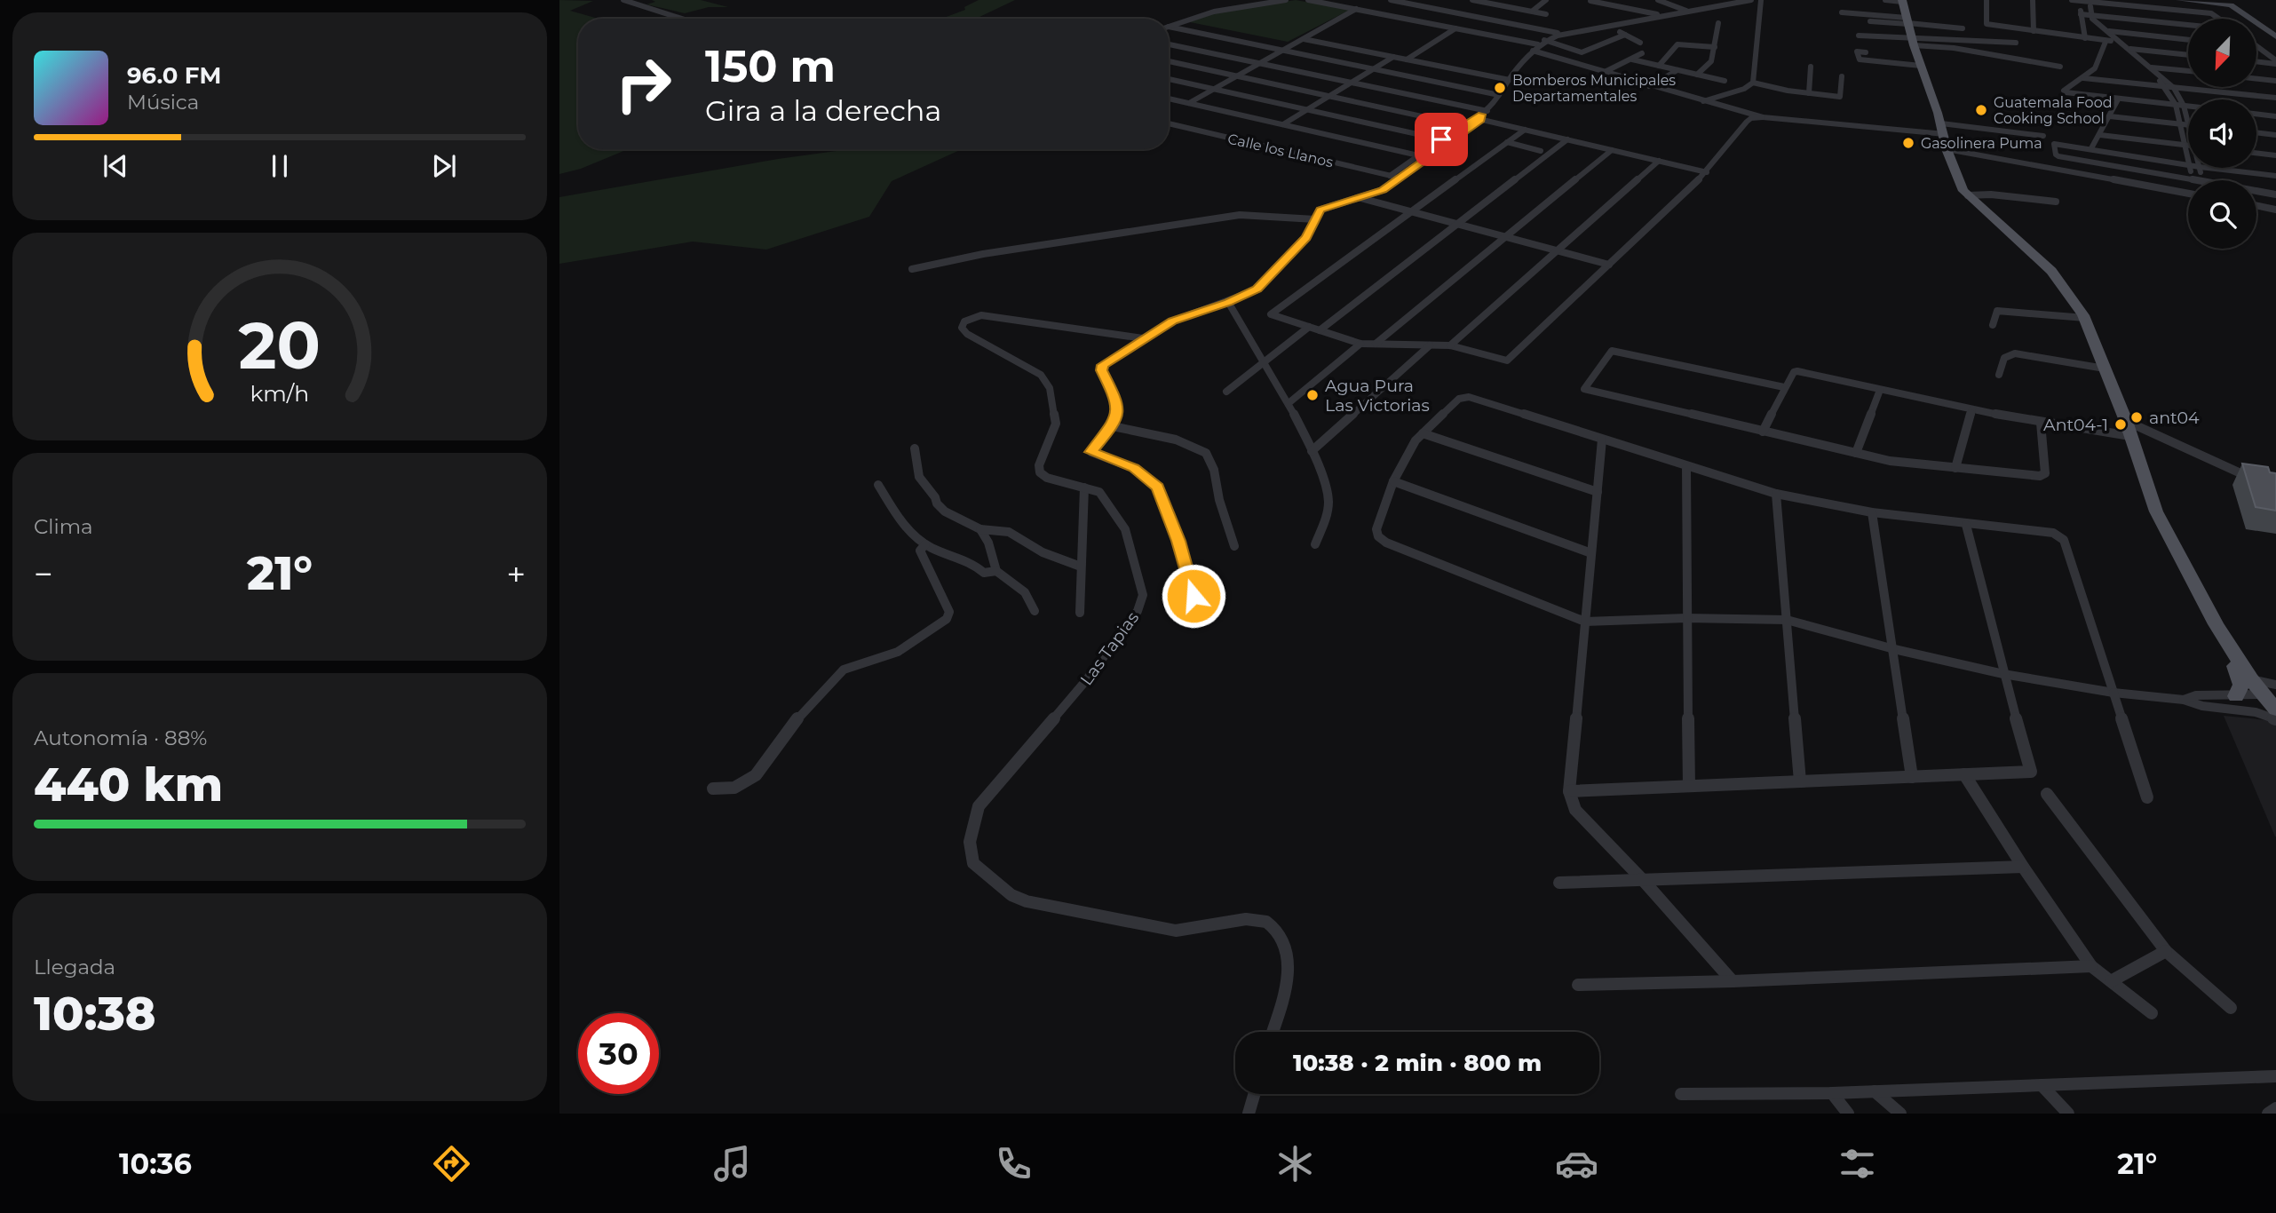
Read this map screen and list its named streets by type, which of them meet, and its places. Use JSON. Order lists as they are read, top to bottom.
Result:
{
  "streets": {
    "street": ["Calle los Llanos", "Las Tapias"]
  },
  "places": [
    "Bomberos Municipales Departamentales",
    "Guatemala Food Cooking School",
    "Gasolinera Puma",
    "Agua Pura Las Victorias",
    "ant04",
    "Ant04-1"
  ],
  "north": "bottom left",
  "page": {
    "turn": ["150 m", "Gira a la derecha"],
    "song": ["96.0 FM", "Música"],
    "tile": [
      "Clima",
      ["Autonomía · 88%", "440 km"],
      ["Llegada", "10:38"]
    ],
    "heat": ["−", "21°", "+"],
    "limit": "30",
    "trip": "10:38 · 2 min · 800 m",
    "tabs": ["10:36", "21°"],
    "gauge": ["20", "km/h"]
  }
}
